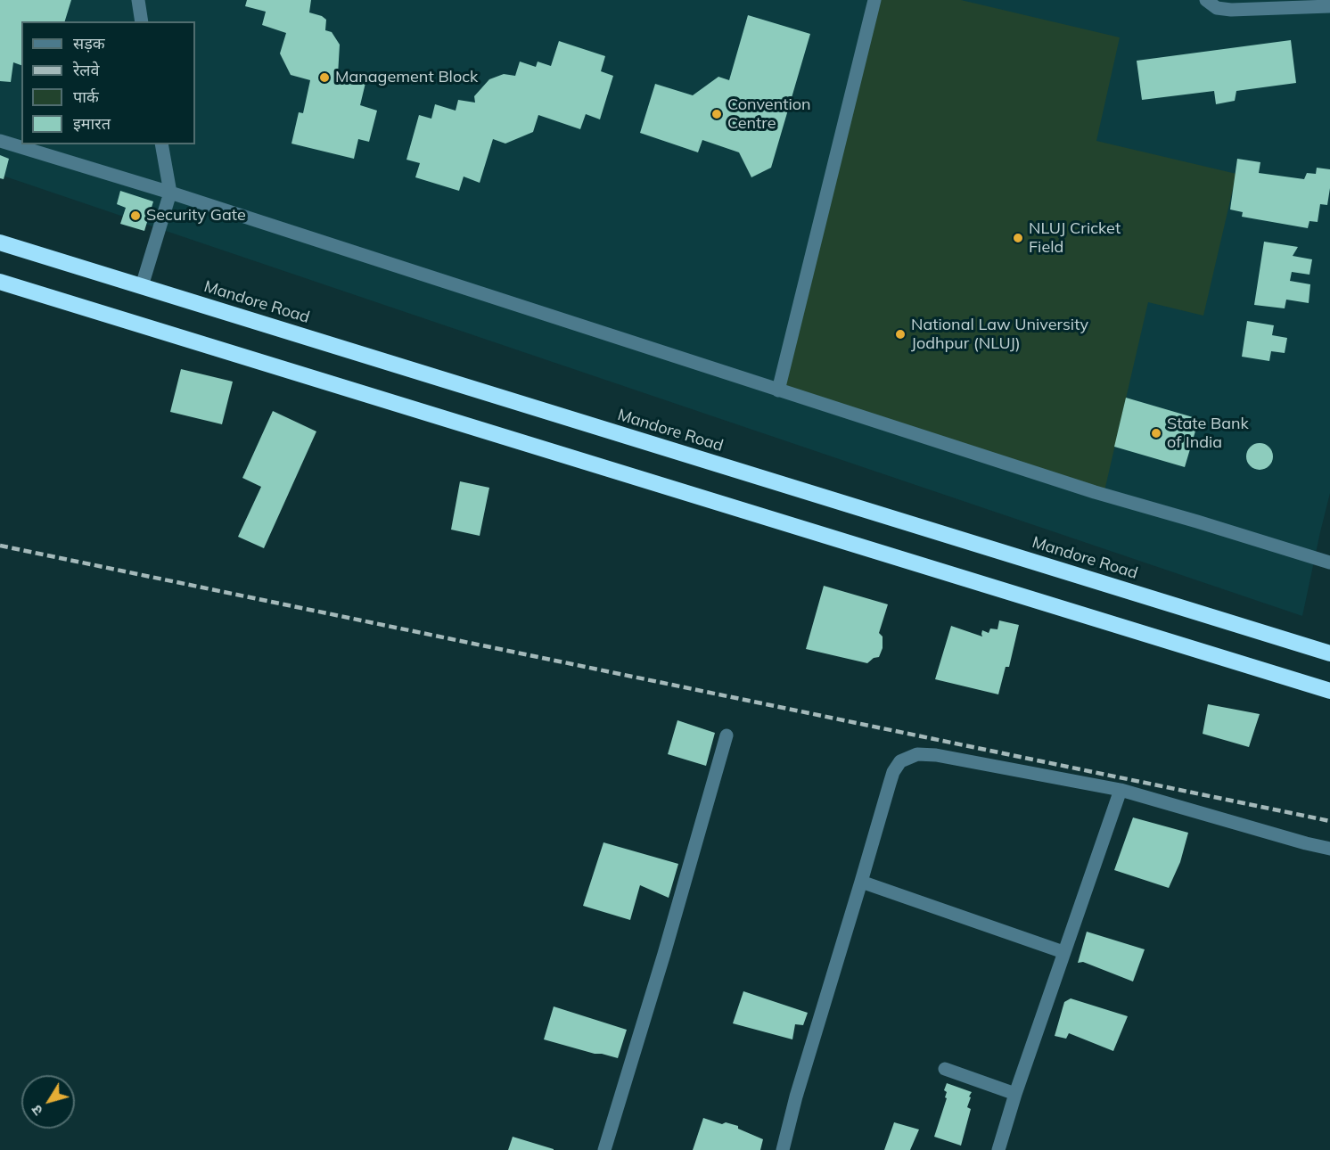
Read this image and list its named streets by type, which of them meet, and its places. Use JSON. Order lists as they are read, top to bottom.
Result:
{
  "streets": {
    "highway": ["Mandore Road"]
  },
  "places": [
    "Management Block",
    "Convention Centre",
    "Security Gate",
    "NLUJ Cricket Field",
    "National Law University Jodhpur (NLUJ)",
    "State Bank of India"
  ],
  "legend": [
    "सड़क",
    "रेलवे",
    "पार्क",
    "इमारत"
  ],
  "north": "bottom left"
}
